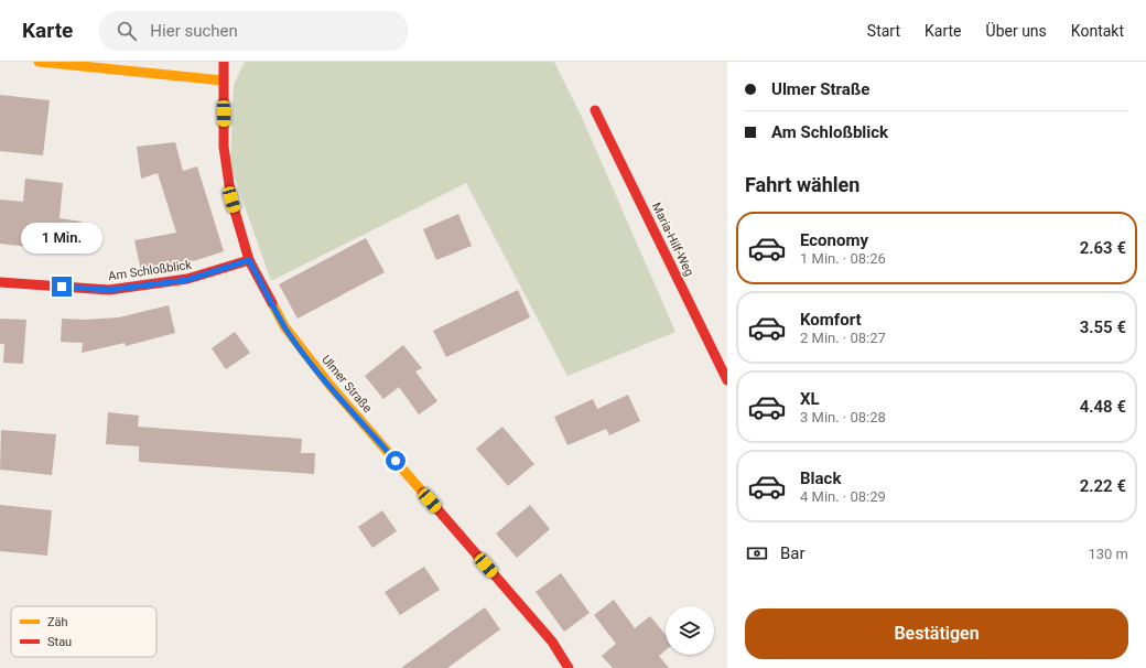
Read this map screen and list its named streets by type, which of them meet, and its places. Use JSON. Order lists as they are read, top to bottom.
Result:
{
  "streets": {
    "street": ["Maria-Hilf-Weg", "Am Schloßblick", "Ulmer Straße"]
  },
  "crossings": [
    ["Am Schloßblick", "Ulmer Straße"]
  ],
  "legend": ["Zäh", "Stau"],
  "page": {
    "header": "Karte",
    "search": "Hier suchen",
    "nav": [
      "Start",
      "Karte",
      "Über uns",
      "Kontakt"
    ],
    "banner": ["Ulmer Straße", "Am Schloßblick"],
    "heading": "Fahrt wählen",
    "list": [
      {
        "name": "Economy",
        "note": "1 Min. · 08:26",
        "value": "2.63 €"
      },
      {
        "name": "Komfort",
        "note": "2 Min. · 08:27",
        "value": "3.55 €"
      },
      {
        "name": "XL",
        "note": "3 Min. · 08:28",
        "value": "4.48 €"
      },
      {
        "name": "Black",
        "note": "4 Min. · 08:29",
        "value": "2.22 €"
      }
    ],
    "bubble": "1 Min.",
    "pay": ["Bar", "130 m"],
    "buttons": "Bestätigen"
  }
}
